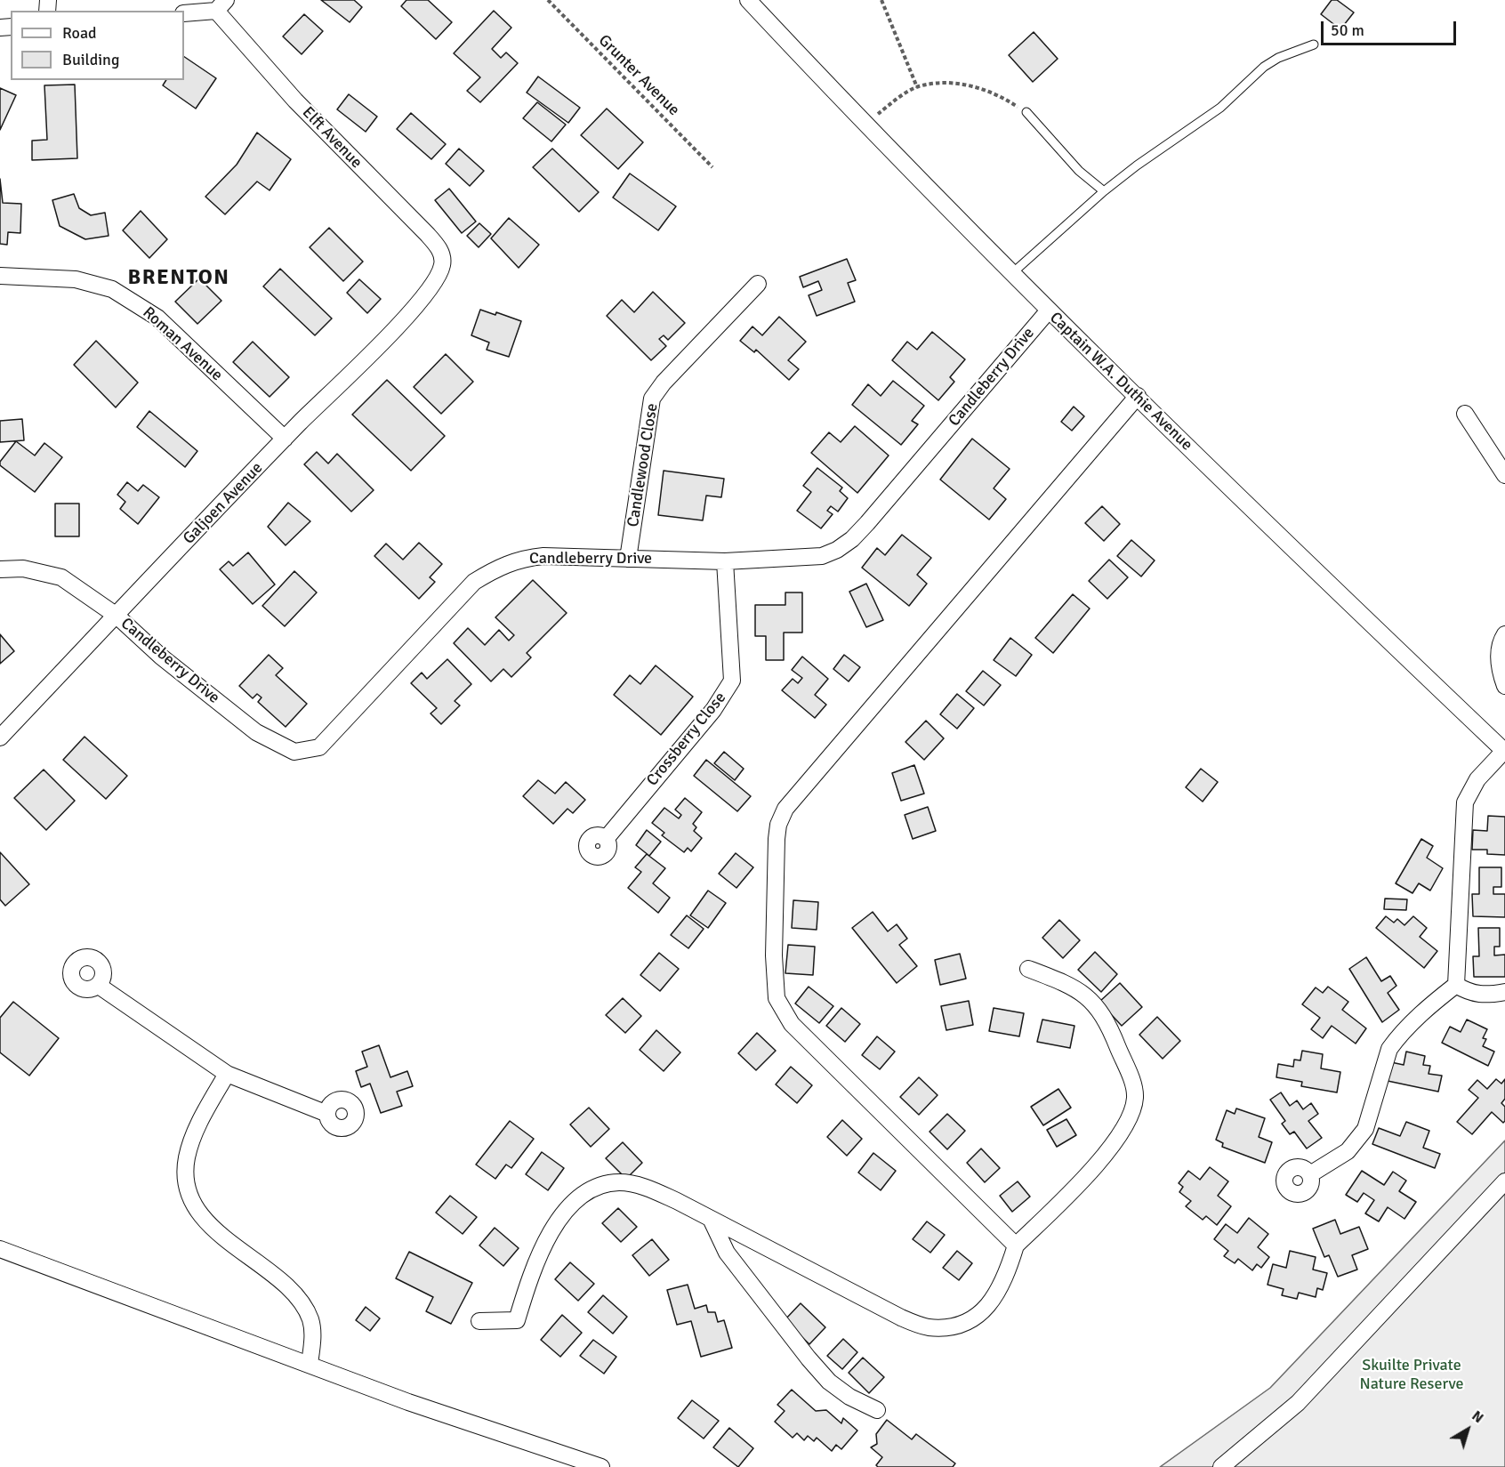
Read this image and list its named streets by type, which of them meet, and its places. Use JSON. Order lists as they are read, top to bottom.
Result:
{
  "streets": {
    "street": [
      "Elft Avenue",
      "Roman Avenue",
      "Candleberry Drive",
      "Captain W.A. Duthie Avenue",
      "Candlewood Close",
      "Galjoen Avenue",
      "Crossberry Close"
    ],
    "path": ["Grunter Avenue"]
  },
  "crossings": [
    ["Elft Avenue", "Galjoen Avenue"],
    ["Roman Avenue", "Galjoen Avenue"],
    ["Candleberry Drive", "Captain W.A. Duthie Avenue"],
    ["Candleberry Drive", "Candlewood Close"],
    ["Candleberry Drive", "Galjoen Avenue"],
    ["Candleberry Drive", "Crossberry Close"]
  ],
  "districts": ["BRENTON"],
  "parks": ["Skuilte Private Nature Reserve"],
  "legend": ["Road", "Building"],
  "scale_bar": "50 m",
  "north": "top right"
}
